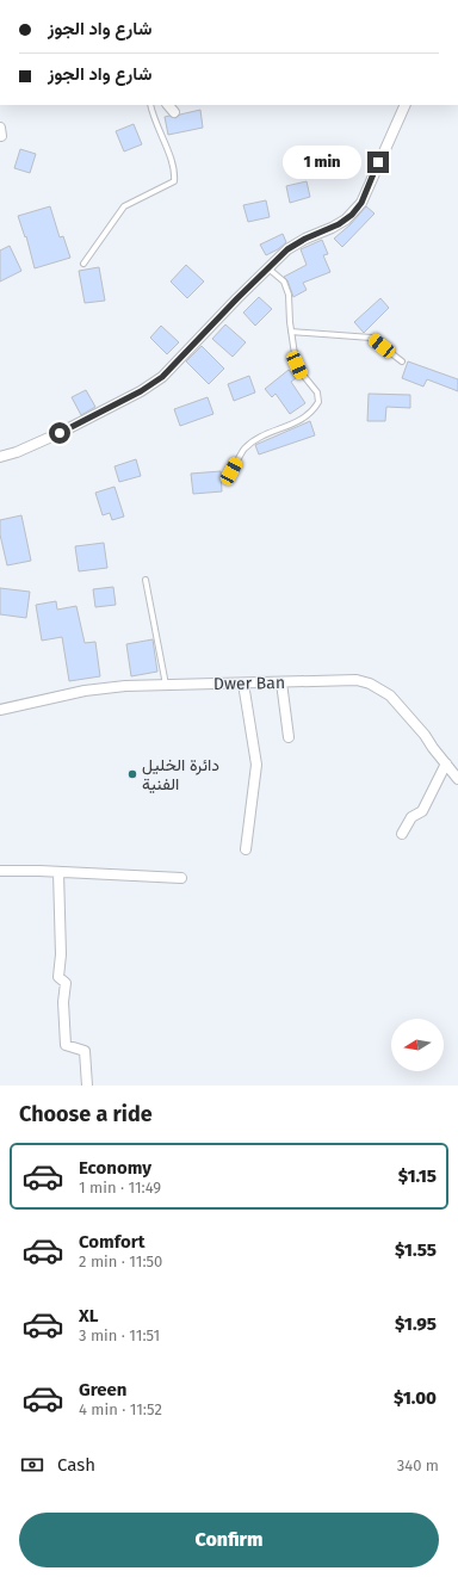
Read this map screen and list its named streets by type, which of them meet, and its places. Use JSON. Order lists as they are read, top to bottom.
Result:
{
  "streets": {
    "street": ["Dwer Ban"]
  },
  "places": ["دائرة الخليل الفنية"],
  "north": "left",
  "page": {
    "banner": ["شارع واد الجوز", "شارع واد الجوز"],
    "bubble": "1 min",
    "heading": "Choose a ride",
    "list": [
      {
        "name": "Economy",
        "note": "1 min · 11:49",
        "value": "$1.15"
      },
      {
        "name": "Comfort",
        "note": "2 min · 11:50",
        "value": "$1.55"
      },
      {
        "name": "XL",
        "note": "3 min · 11:51",
        "value": "$1.95"
      },
      {
        "name": "Green",
        "note": "4 min · 11:52",
        "value": "$1.00"
      }
    ],
    "pay": ["Cash", "340 m"],
    "buttons": "Confirm"
  }
}
